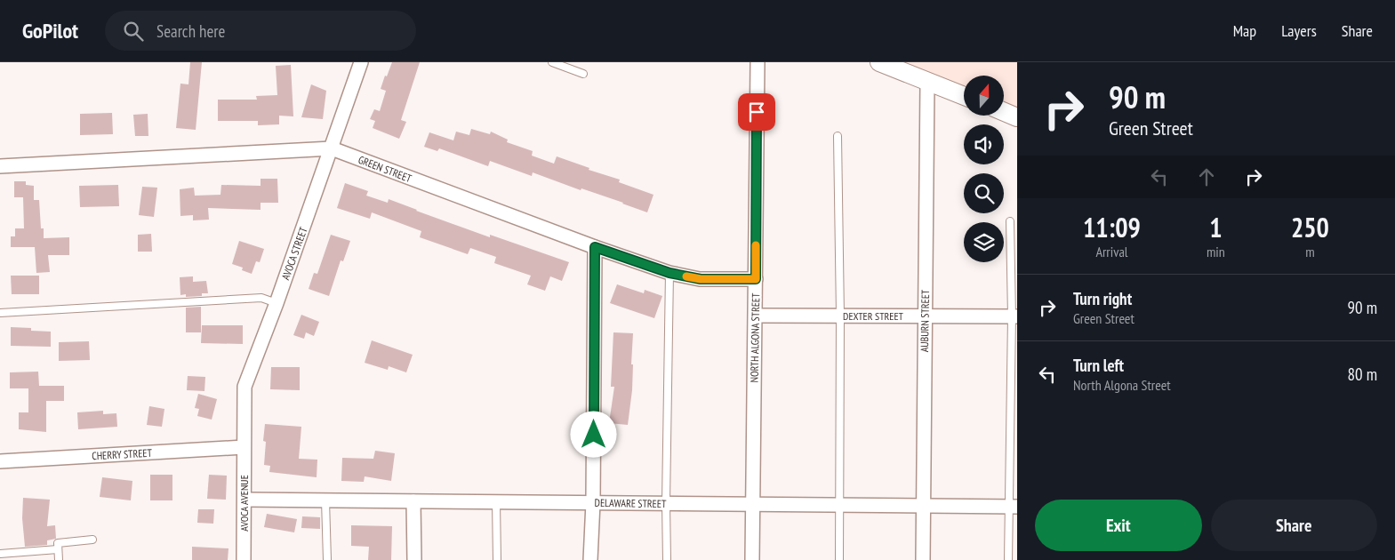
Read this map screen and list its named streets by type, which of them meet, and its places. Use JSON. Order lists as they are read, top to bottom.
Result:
{
  "streets": {
    "street": [
      "GREEN STREET",
      "AVOCA STREET",
      "DEXTER STREET",
      "AUBURN STREET",
      "NORTH ALGONA STREET",
      "CHERRY STREET",
      "AVOCA AVENUE",
      "DELAWARE STREET"
    ]
  },
  "crossings": [
    ["GREEN STREET", "AVOCA STREET"],
    ["GREEN STREET", "NORTH ALGONA STREET"],
    ["AVOCA STREET", "CHERRY STREET"],
    ["AVOCA STREET", "AVOCA AVENUE"],
    ["DEXTER STREET", "AUBURN STREET"],
    ["DEXTER STREET", "NORTH ALGONA STREET"],
    ["AUBURN STREET", "DELAWARE STREET"],
    ["NORTH ALGONA STREET", "DELAWARE STREET"],
    ["CHERRY STREET", "AVOCA AVENUE"],
    ["AVOCA AVENUE", "DELAWARE STREET"]
  ],
  "north": "top",
  "page": {
    "header": "GoPilot",
    "search": "Search here",
    "nav": ["Map", "Layers", "Share"],
    "turn": ["90 m", "Green Street"],
    "eta": [
      "11:09",
      "Arrival",
      "1",
      "min",
      "250",
      "m"
    ],
    "list": [
      {
        "name": "Turn right",
        "note": "Green Street",
        "value": "90 m"
      },
      {
        "name": "Turn left",
        "note": "North Algona Street",
        "value": "80 m"
      }
    ],
    "buttons": ["Exit", "Share"]
  }
}
